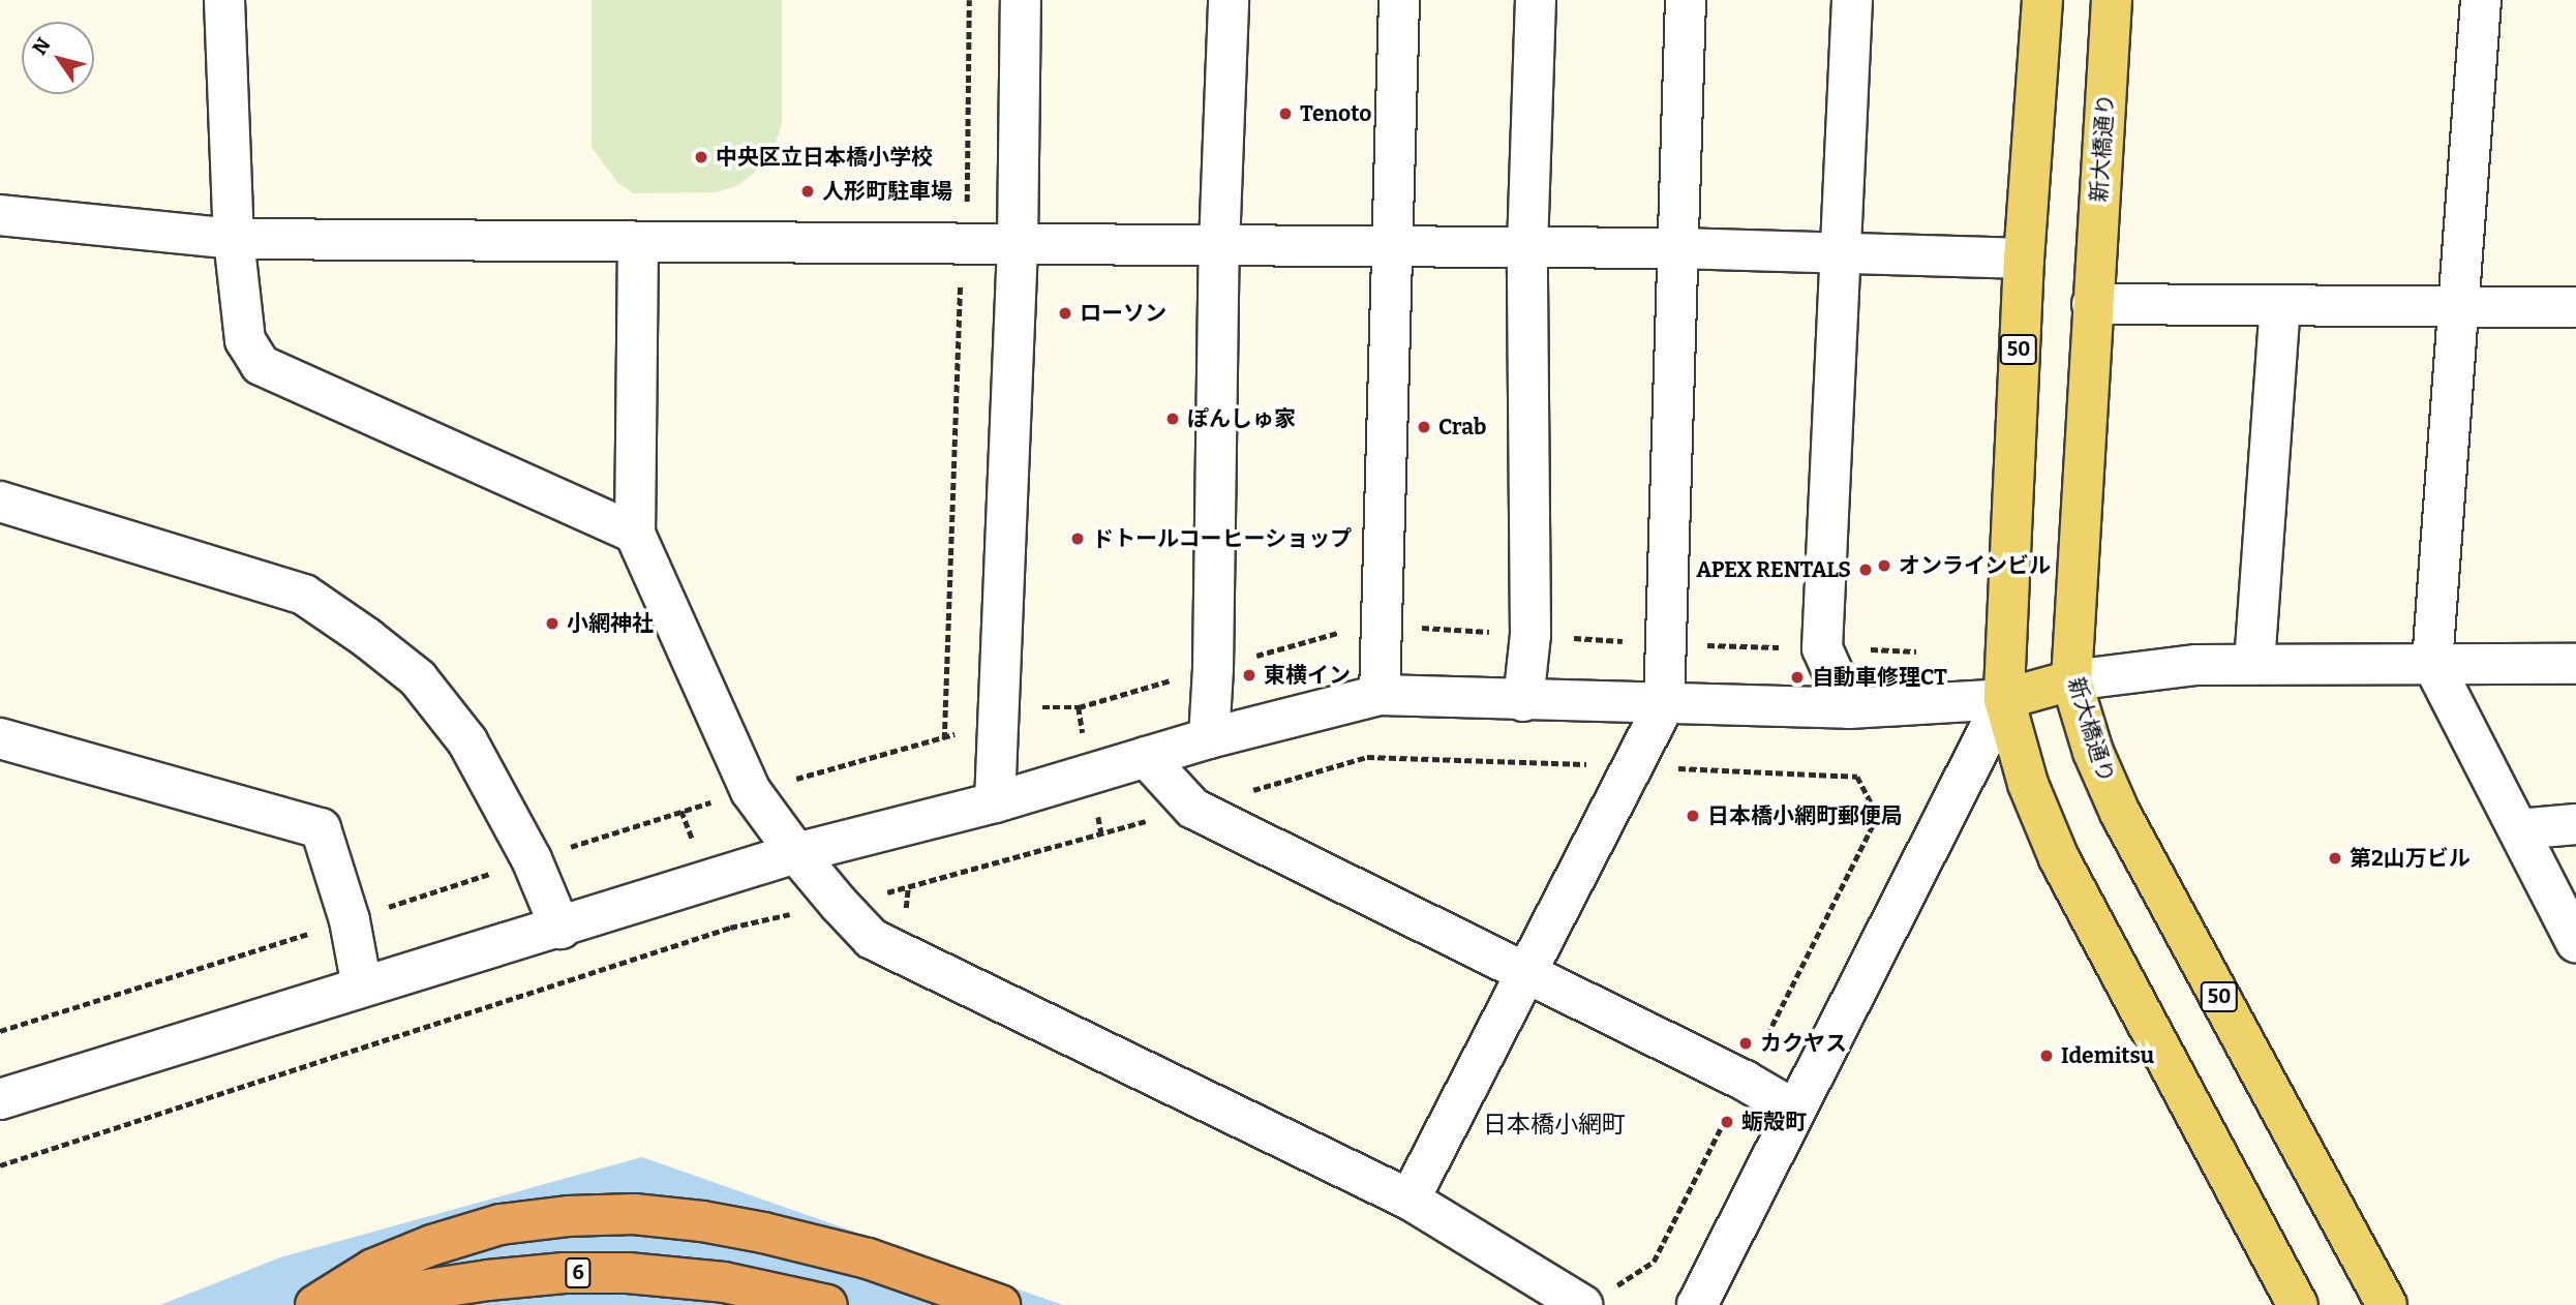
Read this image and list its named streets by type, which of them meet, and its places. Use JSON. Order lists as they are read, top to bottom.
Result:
{
  "streets": {
    "highway": ["6"],
    "main road": ["新大橋通り", "50"]
  },
  "districts": ["日本橋小網町"],
  "places": [
    "Tenoto",
    "中央区立日本橋小学校",
    "人形町駐車場",
    "ローソン",
    "ぽんしゅ家",
    "Crab",
    "ドトールコーヒーショップ",
    "オンラインビル",
    "APEX RENTALS",
    "小網神社",
    "東横イン",
    "自動車修理CT",
    "日本橋小網町郵便局",
    "第2山万ビル",
    "カクヤス",
    "Idemitsu",
    "蛎殻町"
  ],
  "north": "top left"
}
